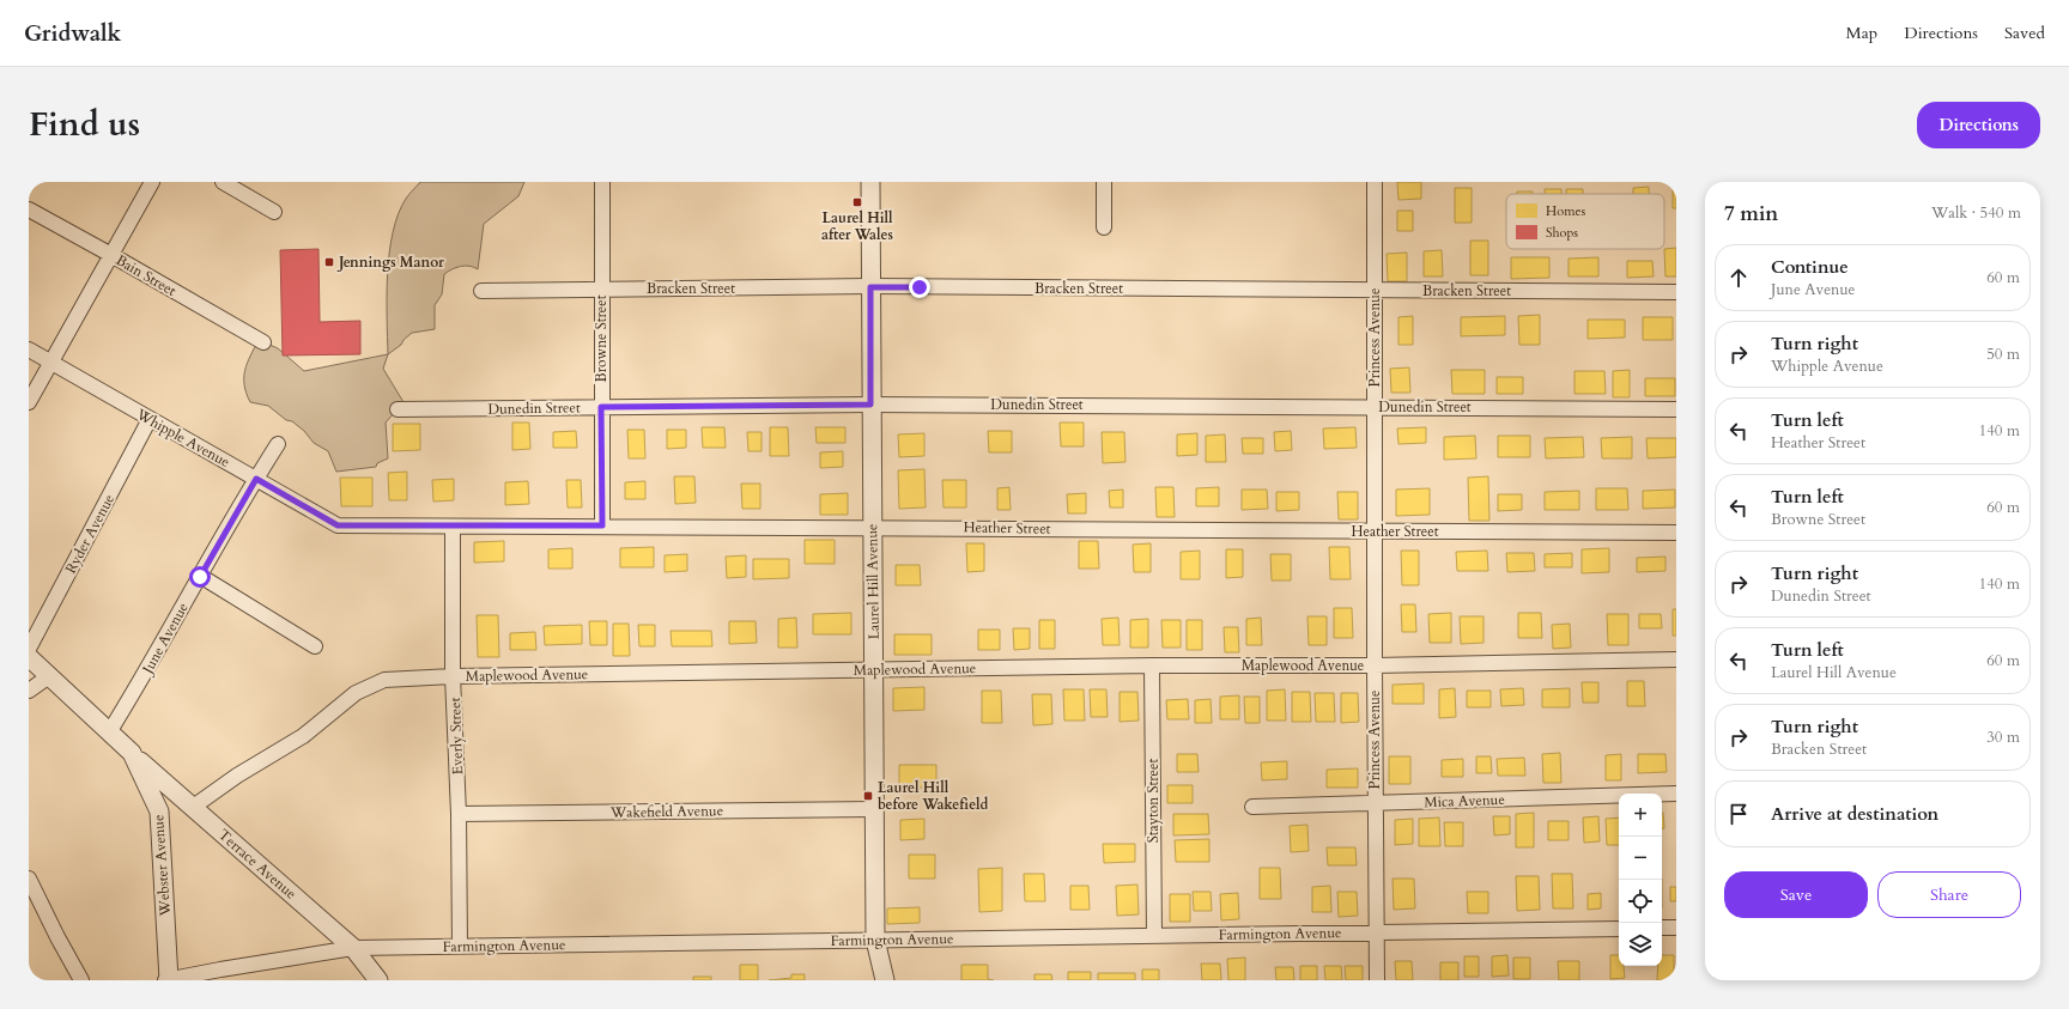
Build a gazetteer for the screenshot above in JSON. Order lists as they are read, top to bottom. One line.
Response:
{"streets":{"street":["Bain Street","Bracken Street","Princess Avenue","Browne Street","Dunedin Street","Whipple Avenue","Heather Street","Ryder Avenue","Laurel Hill Avenue","June Avenue","Maplewood Avenue","Everly Street","Stayton Street","Mica Avenue","Wakefield Avenue","Terrace Avenue","Webster Avenue","Farmington Avenue"]},"crossings":[["Bracken Street","Princess Avenue"],["Bracken Street","Browne Street"],["Bracken Street","Laurel Hill Avenue"],["Princess Avenue","Dunedin Street"],["Princess Avenue","Heather Street"],["Princess Avenue","Maplewood Avenue"],["Princess Avenue","Mica Avenue"],["Princess Avenue","Farmington Avenue"],["Browne Street","Dunedin Street"],["Browne Street","Heather Street"],["Dunedin Street","Laurel Hill Avenue"],["Whipple Avenue","Heather Street"],["Whipple Avenue","Ryder Avenue"],["Whipple Avenue","June Avenue"],["Heather Street","Laurel Hill Avenue"],["Heather Street","Everly Street"],["Laurel Hill Avenue","Maplewood Avenue"],["Laurel Hill Avenue","Wakefield Avenue"],["Laurel Hill Avenue","Farmington Avenue"],["June Avenue","Webster Avenue"],["Maplewood Avenue","Everly Street"],["Maplewood Avenue","Stayton Street"],["Maplewood Avenue","Terrace Avenue"],["Everly Street","Wakefield Avenue"],["Everly Street","Farmington Avenue"],["Stayton Street","Farmington Avenue"],["Terrace Avenue","Webster Avenue"],["Terrace Avenue","Farmington Avenue"],["Webster Avenue","Farmington Avenue"]],"places":{"transit":["Laurel Hill after Wales","Jennings Manor","Laurel Hill before Wakefield"]},"legend":["Homes","Shops"],"page":{"header":"Gridwalk","nav":["Map","Directions","Saved"],"title":"Find us","buttons":["Directions",["Save","Share"]],"heading":["7 min","Walk · 540 m"],"list":[["Continue","June Avenue","60 m"],["Turn right","Whipple Avenue","50 m"],["Turn left","Heather Street","140 m"],["Turn left","Browne Street","60 m"],["Turn right","Dunedin Street","140 m"],["Turn left","Laurel Hill Avenue","60 m"],["Turn right","Bracken Street","30 m"],"Arrive at destination"],"map_buttons":["+","−"]}}
